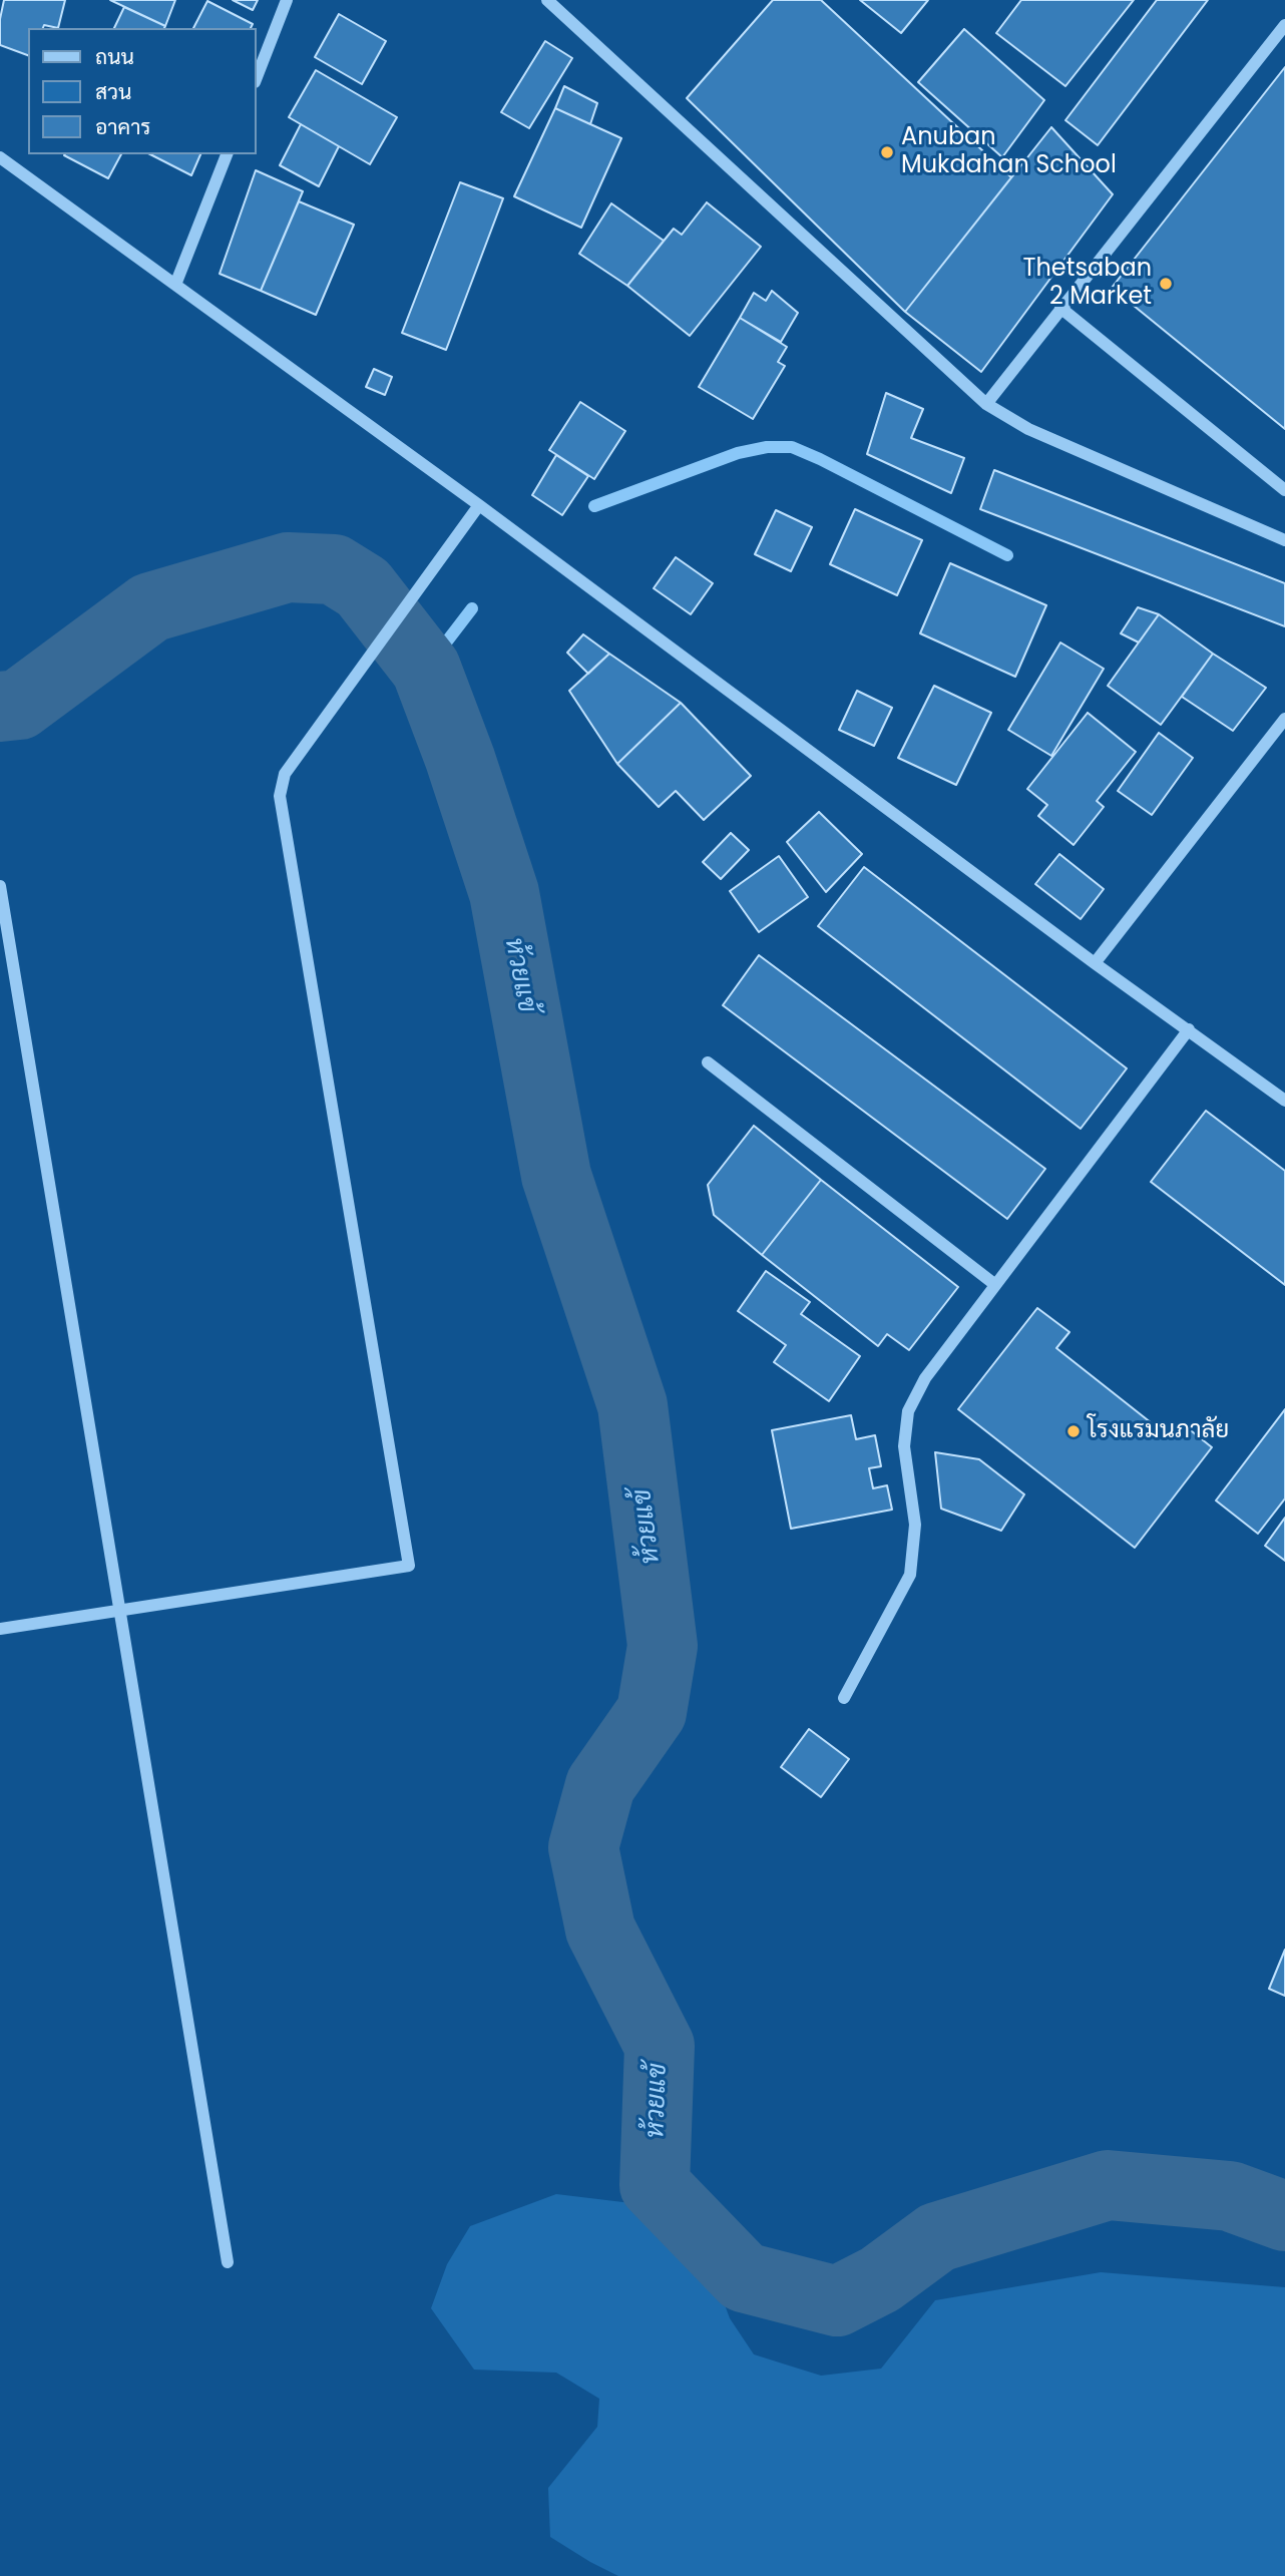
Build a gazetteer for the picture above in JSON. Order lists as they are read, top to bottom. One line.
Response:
{"water":["ห้วยแข้"],"places":["Anuban Mukdahan School","Thetsaban 2 Market","โรงแรมนภาลัย"],"legend":["ถนน","สวน","อาคาร"]}
